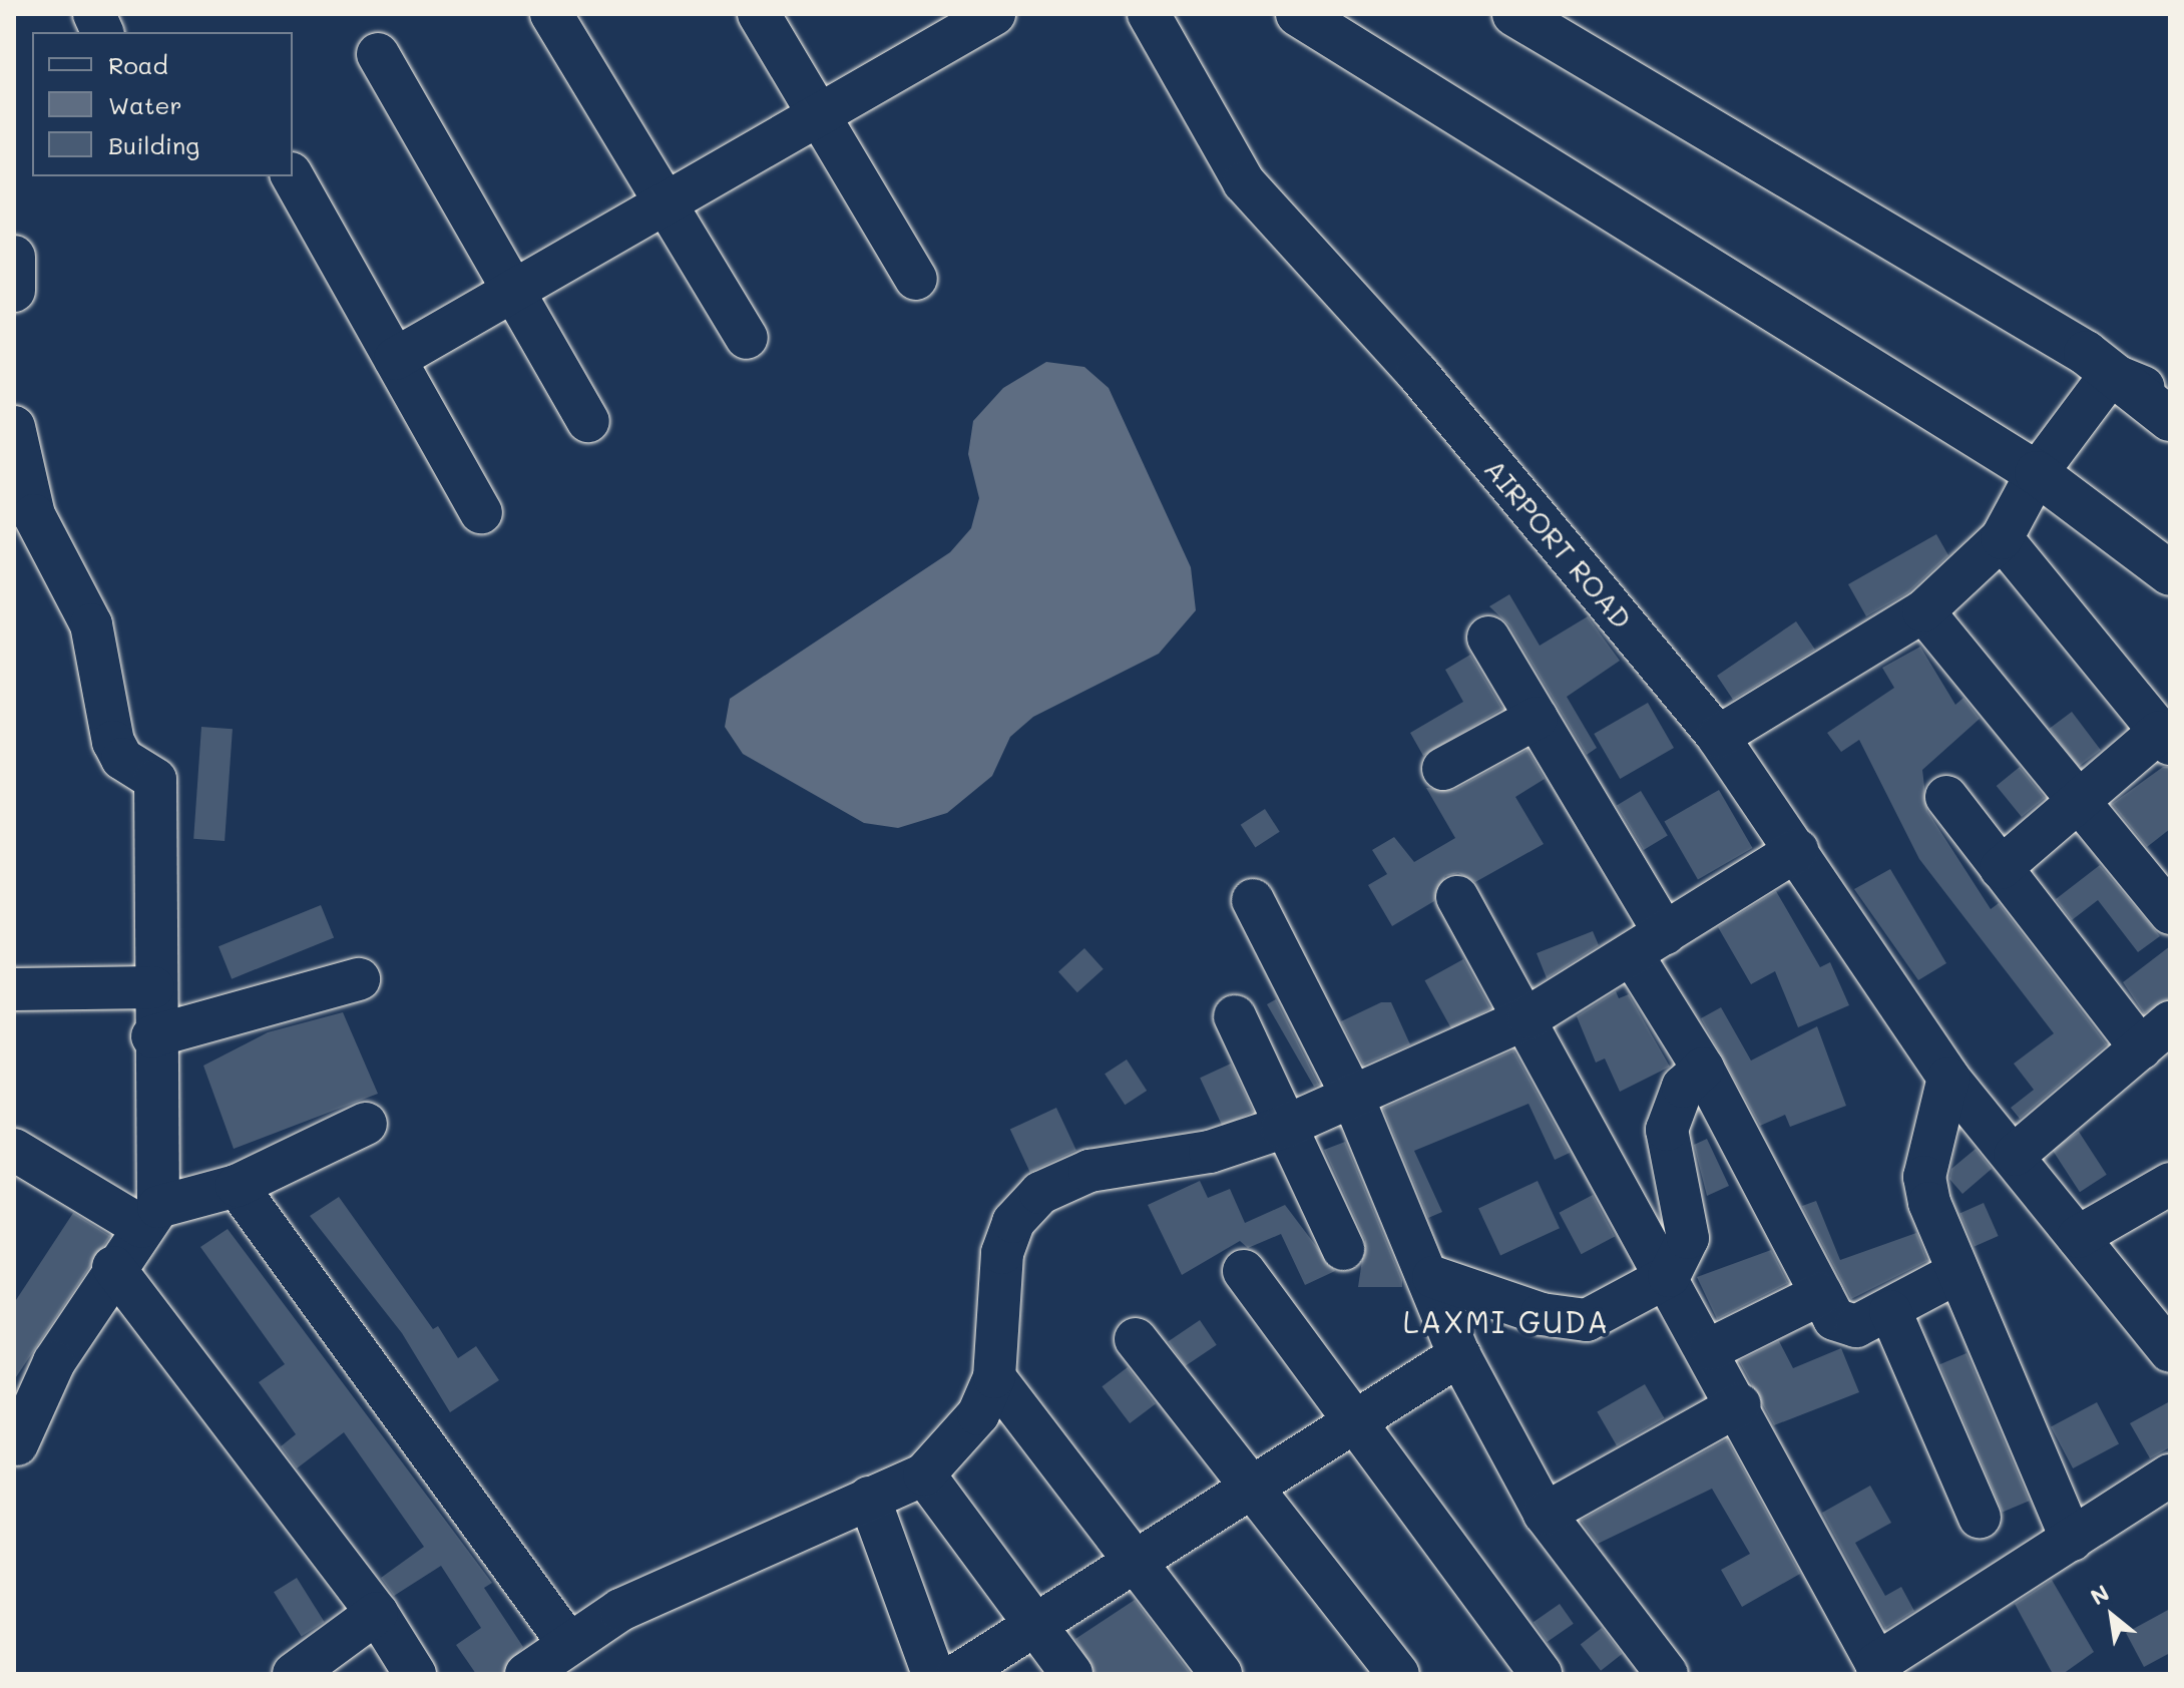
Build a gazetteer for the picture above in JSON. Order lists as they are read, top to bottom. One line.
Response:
{"streets":{"street":["AIRPORT ROAD"]},"districts":["LAXMI GUDA"],"legend":["Road","Water","Building"],"north":"top left"}
